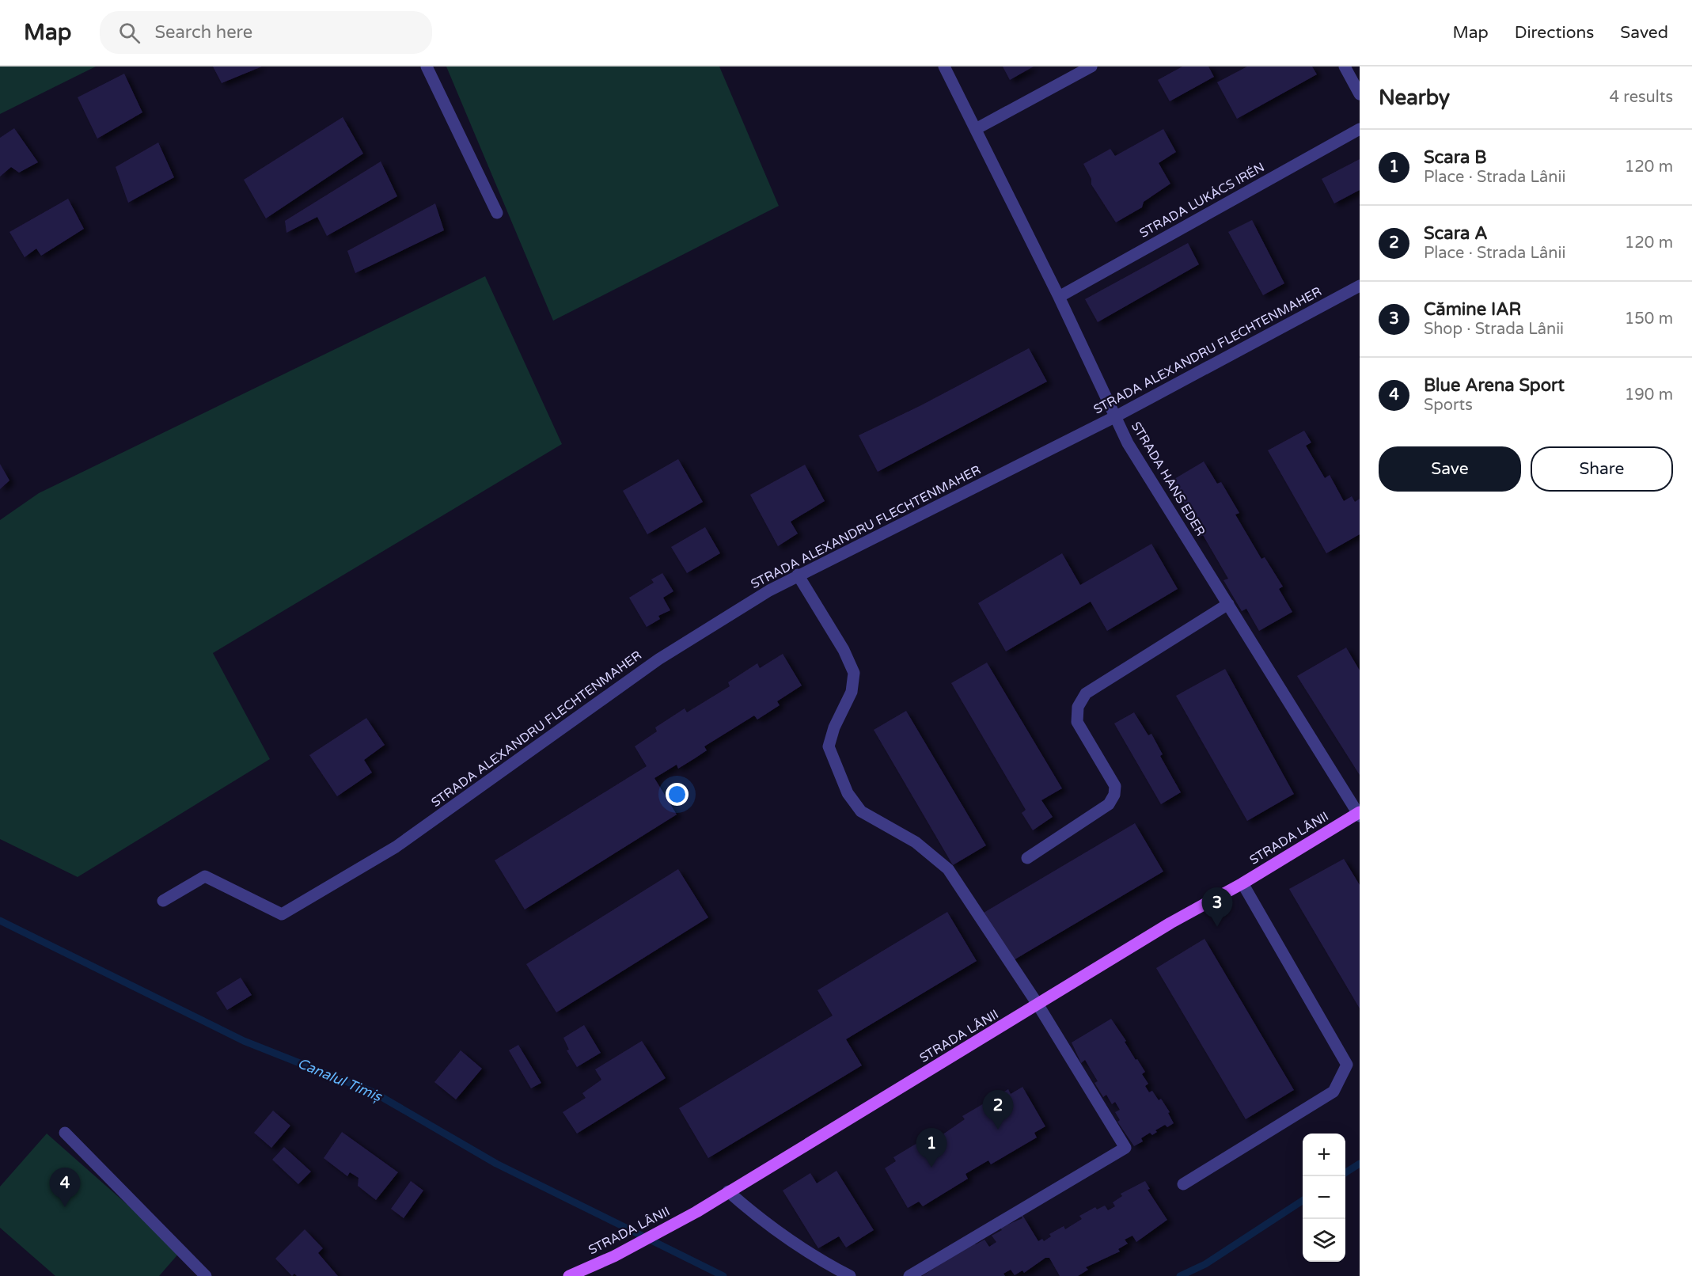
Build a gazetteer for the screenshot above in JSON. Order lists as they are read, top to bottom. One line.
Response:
{"streets":{"main road":["STRADA LÂNII"],"street":["STRADA LUKÁCS IRÉN","STRADA ALEXANDRU FLECHTENMAHER","STRADA HANS EDER"]},"crossings":[["STRADA LUKÁCS IRÉN","STRADA HANS EDER"],["STRADA ALEXANDRU FLECHTENMAHER","STRADA HANS EDER"],["STRADA HANS EDER","STRADA LÂNII"]],"water":["Canalul Timiș"],"page":{"header":"Map","search":"Search here","nav":["Map","Directions","Saved"],"heading":["Nearby","4 results"],"list":[{"mark":"1","name":"Scara B","note":"Place · Strada Lânii","value":"120 m"},{"mark":"2","name":"Scara A","note":"Place · Strada Lânii","value":"120 m"},{"mark":"3","name":"Cămine IAR","note":"Shop · Strada Lânii","value":"150 m"},{"mark":"4","name":"Blue Arena Sport","note":"Sports","value":"190 m"}],"buttons":["Save","Share"],"pins":["3","2","1","4"],"map_buttons":["+","−"]}}
